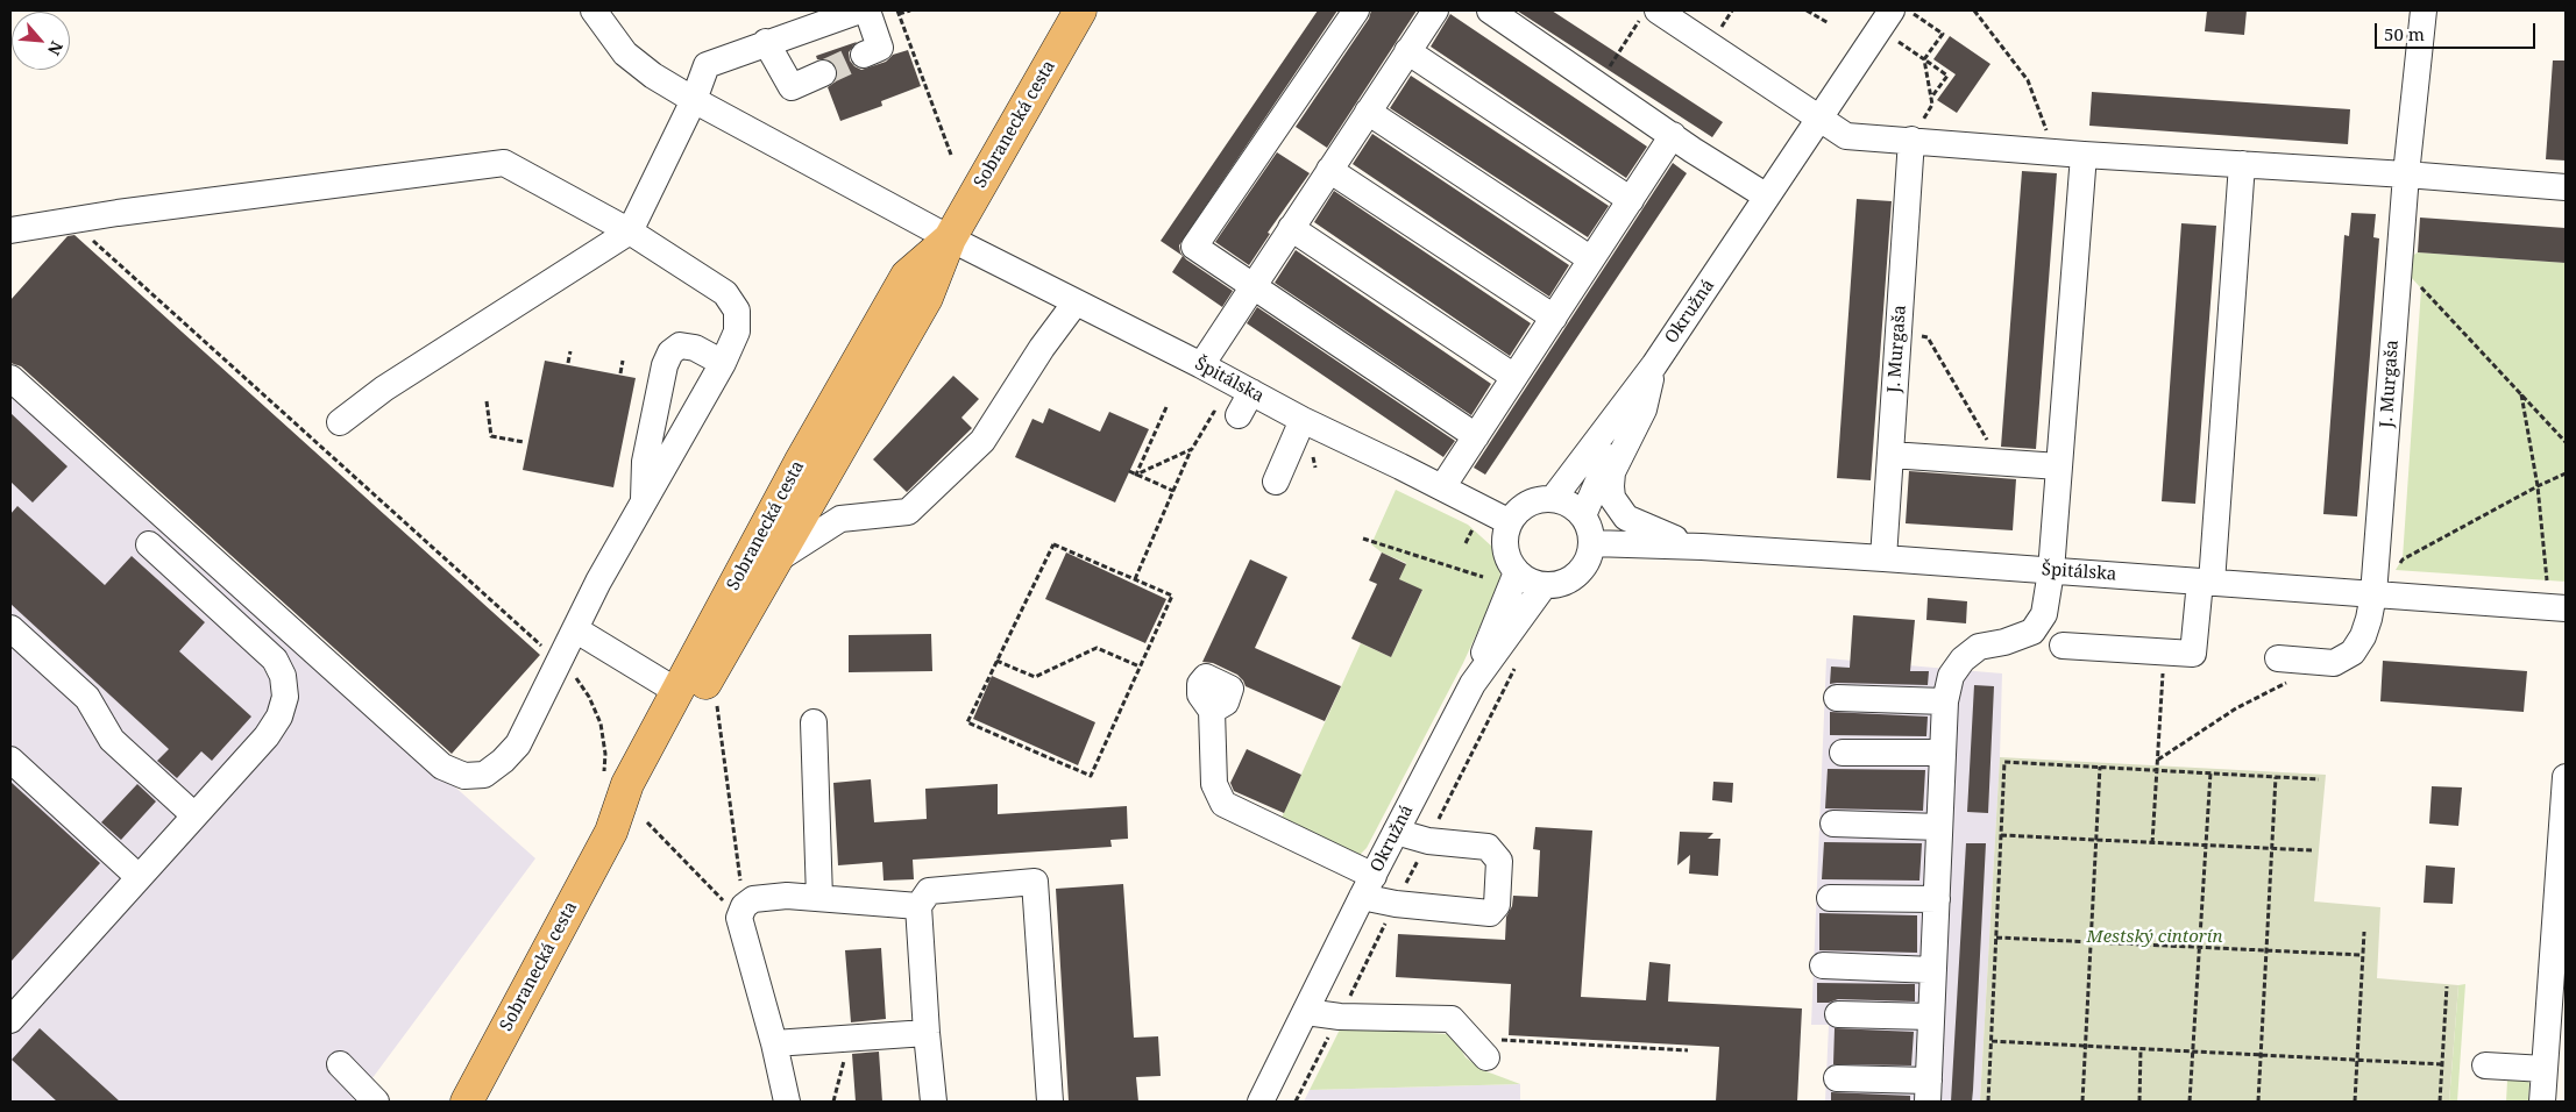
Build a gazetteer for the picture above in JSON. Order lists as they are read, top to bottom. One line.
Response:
{"streets":{"main road":["Sobranecká cesta"],"street":["Okružná","J. Murgaša","Špitálska"]},"crossings":[["Sobranecká cesta","Špitálska"],["Okružná","Špitálska"],["J. Murgaša","Špitálska"]],"parks":["Mestský cintorín"],"scale_bar":"50 m","north":"bottom right"}
